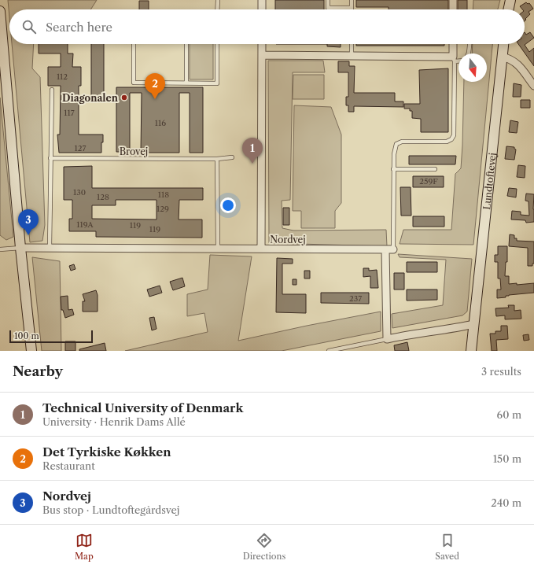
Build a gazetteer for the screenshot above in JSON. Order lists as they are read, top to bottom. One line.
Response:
{"streets":{"street":["Lundtoftevej","Nordvej"],"lane":["Brovej"]},"places":["Diagonalen"],"house_numbers":["112","117","116","127","259F","130","118","128","129","119A","119","119","237"],"scale_bar":"100 m","north":"bottom","page":{"search":"Search here","pins":["2","1","3"],"scale":"100 m","heading":["Nearby","3 results"],"list":[{"mark":"1","name":"Technical University of Denmark","note":"University · Henrik Dams Allé","value":"60 m"},{"mark":"2","name":"Det Tyrkiske Køkken","note":"Restaurant","value":"150 m"},{"mark":"3","name":"Nordvej","note":"Bus stop · Lundtoftegårdsvej","value":"240 m"}],"nav":["Map","Directions","Saved"]}}
